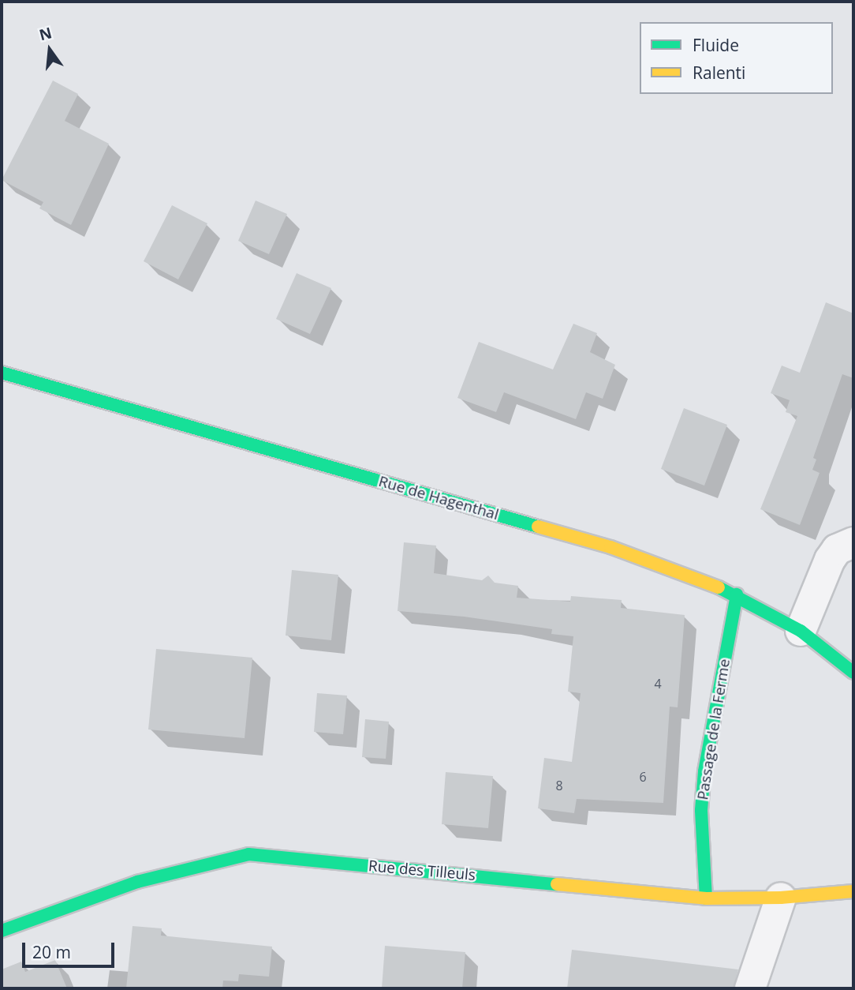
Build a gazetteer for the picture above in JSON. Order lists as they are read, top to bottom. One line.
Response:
{"streets":{"street":["Rue de Hagenthal","Passage de la Ferme","Rue des Tilleuls"]},"crossings":[["Rue de Hagenthal","Passage de la Ferme"],["Passage de la Ferme","Rue des Tilleuls"]],"house_numbers":["4","6","8"],"legend":["Fluide","Ralenti"],"scale_bar":"20 m","north":"top"}
